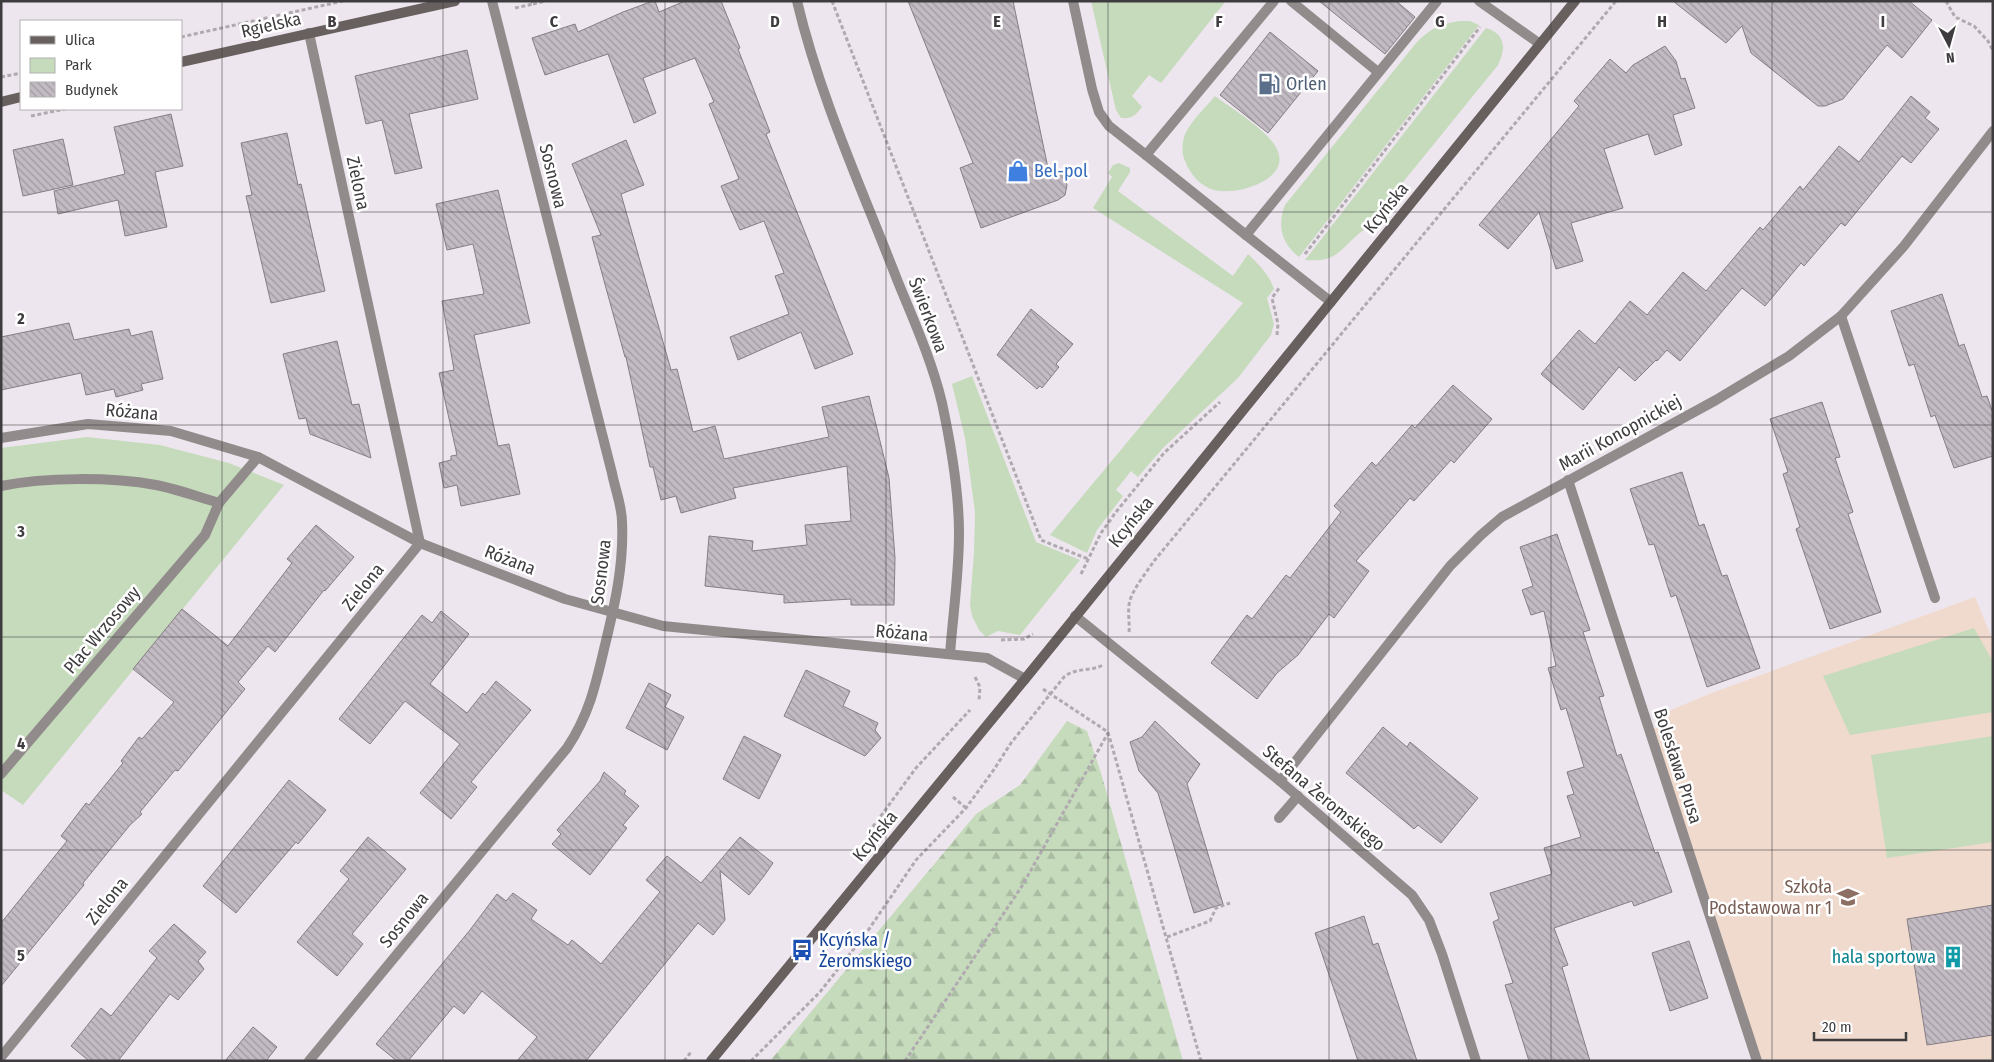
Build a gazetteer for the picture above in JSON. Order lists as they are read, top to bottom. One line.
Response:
{"streets":{"street":["Rgielska","Sosnowa","Zielona","Kcyńska","Świerkowa","Różana","Marii Konopnickiej","Plac Wrzosowy","Bolesława Prusa","Stefana Żeromskiego"]},"crossings":[["Rgielska","Zielona"],["Sosnowa","Różana"],["Zielona","Różana"],["Kcyńska","Różana"],["Kcyńska","Stefana Żeromskiego"],["Świerkowa","Różana"],["Różana","Plac Wrzosowy"],["Marii Konopnickiej","Bolesława Prusa"],["Marii Konopnickiej","Stefana Żeromskiego"]],"places":{"fuel station":["Orlen"],"shop":["Bel-pol"],"school or university":["Szkoła Podstawowa nr 1"],"bus stop":["Kcyńska / Żeromskiego"],"building":["hala sportowa"]},"legend":["Ulica","Park","Budynek"],"scale_bar":"20 m","north":"bottom","grid":{"columns":["B","C","D","E","F","G","H","I"],"rows":["2","3","4","5"]}}
